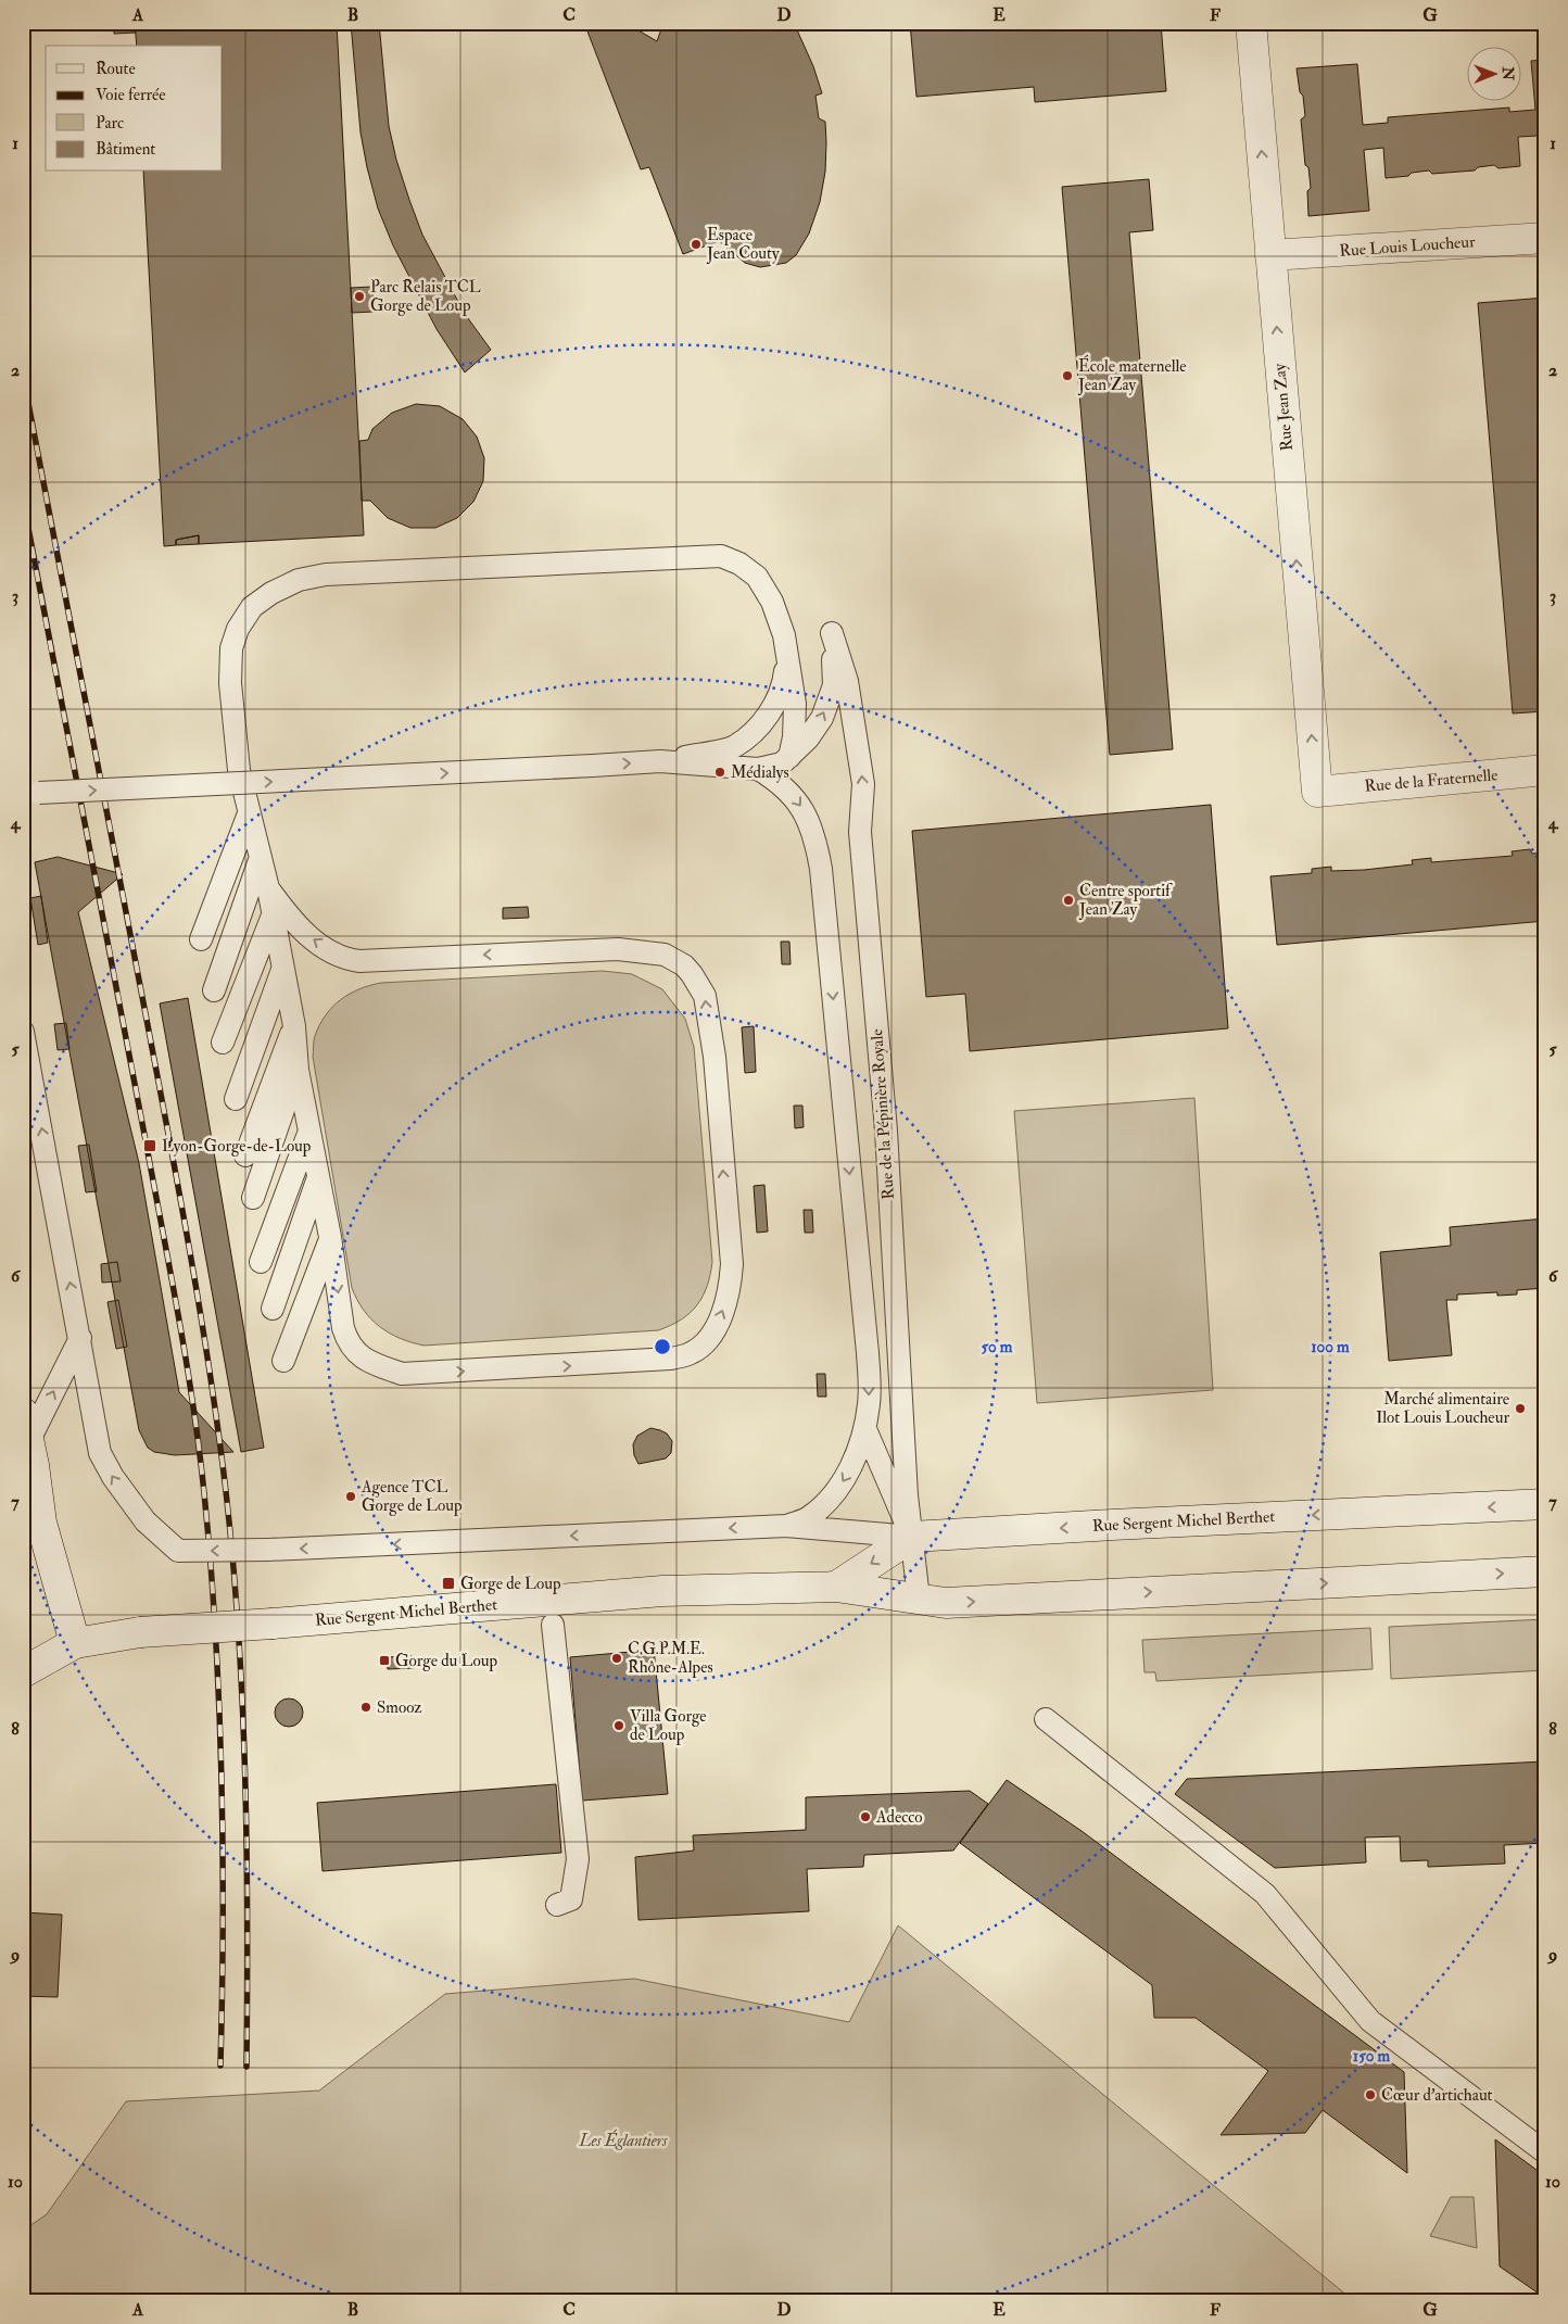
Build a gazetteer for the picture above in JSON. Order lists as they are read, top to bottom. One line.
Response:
{"streets":{"main road":["Rue Louis Loucheur","Rue Jean Zay","Rue de la Fraternelle","Rue Sergent Michel Berthet"],"lane":["Rue de la Pépinière Royale"]},"crossings":[["Rue Louis Loucheur","Rue Jean Zay"],["Rue Jean Zay","Rue de la Fraternelle"],["Rue de la Pépinière Royale","Rue Sergent Michel Berthet"]],"one_way":["Rue Jean Zay"],"parks":["Les Églantiers"],"places":{"other":["Espace Jean Couty","Parc Relais TCL Gorge de Loup","École maternelle Jean Zay","Médialys","Centre sportif Jean Zay","Marché alimentaire Ilot Louis Loucheur","Agence TCL Gorge de Loup","C.G.P.M.E. Rhône-Alpes","Smooz","Villa Gorge de Loup","Adecco","Cœur d'artichaut"],"transit":["Lyon-Gorge-de-Loup","Gorge de Loup","Gorge du Loup"]},"legend":["Route","Voie ferrée","Parc","Bâtiment"],"north":"right","grid":{"columns":["A","B","C","D","E","F","G"],"rows":["1","2","3","4","5","6","7","8","9","10"]},"rings":["50 m","100 m","150 m"]}
